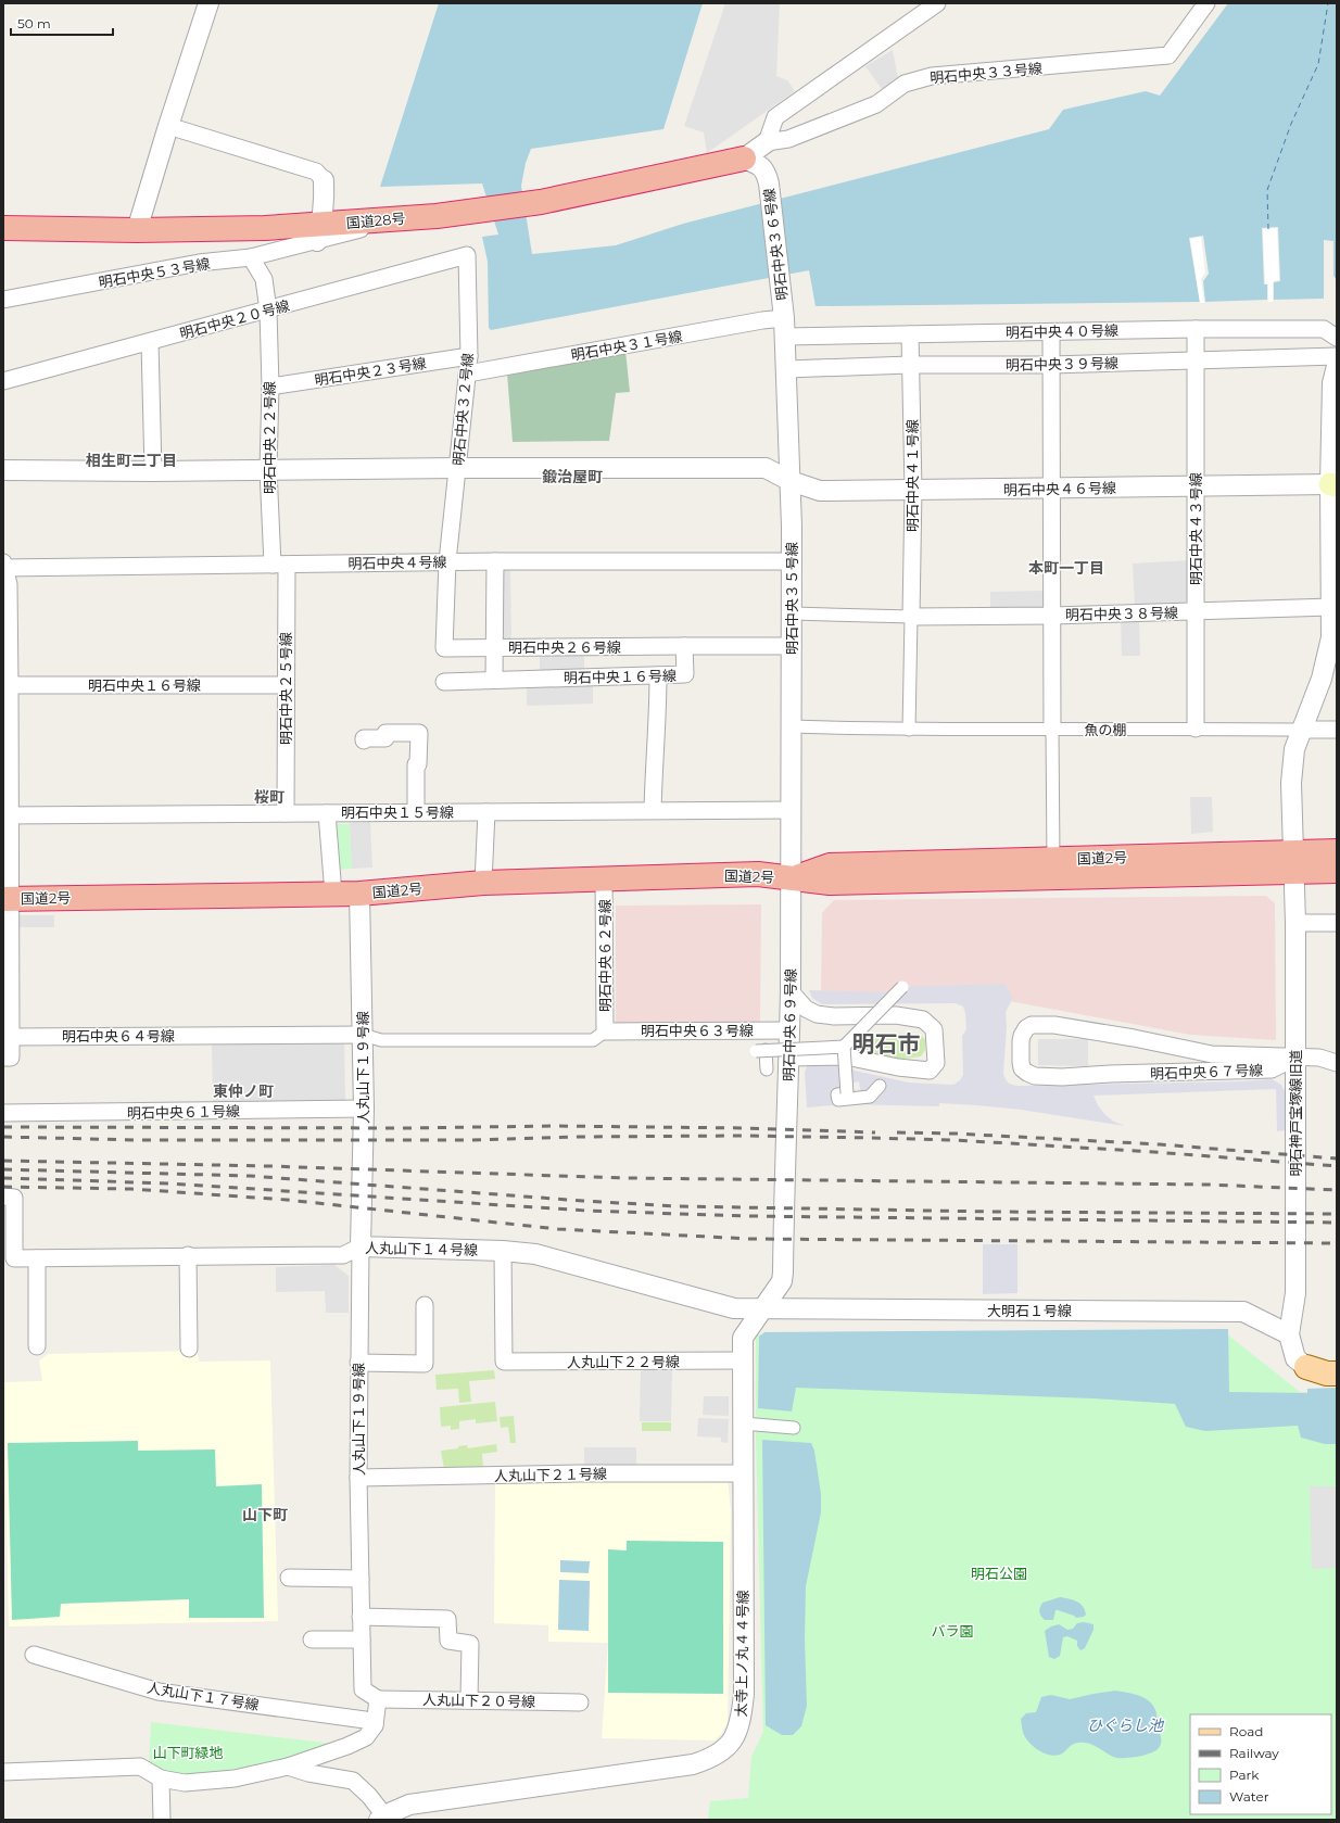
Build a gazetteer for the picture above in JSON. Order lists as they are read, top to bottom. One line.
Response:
{"streets":{"highway":["国道28号","国道2号"],"street":["明石中央３３号線","明石中央３６号線","明石中央５３号線","明石中央２０号線","明石中央４０号線","明石中央３１号線","明石中央３９号線","明石中央２３号線","明石中央３２号線","明石中央２２号線","明石中央４１号線","明石中央４６号線","明石中央４３号線","明石中央４号線","明石中央３５号線","明石中央３８号線","明石中央２６号線","明石中央１６号線","明石中央２５号線","魚の棚","明石中央１５号線","明石中央６２号線","明石中央６９号線","明石中央６３号線","明石中央６４号線","人丸山下１９号線","明石中央６７号線","明石中央６１号線","明石神戸宝塚線旧道","人丸山下１４号線","大明石１号線","人丸山下２２号線","人丸山下２１号線","太寺上ノ丸４４号線","人丸山下１７号線","人丸山下２０号線"]},"crossings":[["国道28号","明石中央３６号線"],["国道28号","明石中央５３号線"],["明石中央３６号線","明石中央４０号線"],["明石中央３６号線","明石中央３１号線"],["明石中央３６号線","明石中央３５号線"],["明石中央２０号線","明石中央３２号線"],["明石中央２０号線","明石中央２２号線"],["明石中央４０号線","明石中央３１号線"],["明石中央４０号線","明石中央４１号線"],["明石中央４０号線","明石中央４３号線"],["明石中央４０号線","明石中央３５号線"],["明石中央３１号線","明石中央３２号線"],["明石中央３１号線","明石中央３５号線"],["明石中央３９号線","明石中央４１号線"],["明石中央３９号線","明石中央４３号線"],["明石中央３９号線","明石中央３５号線"],["明石中央２３号線","明石中央３２号線"],["明石中央２３号線","明石中央２２号線"],["明石中央３２号線","明石中央４６号線"],["明石中央３２号線","明石中央４号線"],["明石中央３２号線","明石中央２６号線"],["明石中央２２号線","明石中央４６号線"],["明石中央２２号線","明石中央４号線"],["明石中央２２号線","明石中央２５号線"],["明石中央４１号線","明石中央４６号線"],["明石中央４１号線","明石中央３８号線"],["明石中央４６号線","明石中央４３号線"],["明石中央４６号線","明石中央３５号線"],["明石中央４６号線","明石神戸宝塚線旧道"],["明石中央４３号線","明石中央３８号線"],["明石中央４３号線","魚の棚"],["明石中央４号線","明石中央３５号線"],["明石中央４号線","明石中央２５号線"],["明石中央３５号線","魚の棚"],["明石中央３５号線","明石中央１５号線"],["明石中央３５号線","国道2号"],["明石中央３５号線","明石中央６９号線"],["明石中央３８号線","明石神戸宝塚線旧道"],["明石中央２６号線","明石中央１６号線"],["明石中央１６号線","明石中央２５号線"],["明石中央２５号線","明石中央１５号線"],["魚の棚","明石神戸宝塚線旧道"],["国道2号","明石中央６２号線"],["国道2号","明石中央６９号線"],["国道2号","人丸山下１９号線"],["国道2号","明石神戸宝塚線旧道"],["明石中央６２号線","明石中央６３号線"],["明石中央６９号線","明石中央６３号線"],["明石中央６９号線","人丸山下１４号線"],["明石中央６９号線","大明石１号線"],["明石中央６９号線","太寺上ノ丸４４号線"],["明石中央６４号線","人丸山下１９号線"],["人丸山下１９号線","明石中央６１号線"],["人丸山下１９号線","人丸山下１４号線"],["人丸山下１９号線","人丸山下２１号線"],["人丸山下１９号線","人丸山下２０号線"],["明石中央６７号線","明石神戸宝塚線旧道"],["明石神戸宝塚線旧道","大明石１号線"],["人丸山下１４号線","大明石１号線"],["人丸山下１４号線","人丸山下２２号線"],["人丸山下１４号線","太寺上ノ丸４４号線"],["大明石１号線","太寺上ノ丸４４号線"],["人丸山下２２号線","太寺上ノ丸４４号線"],["人丸山下２１号線","太寺上ノ丸４４号線"]],"districts":["相生町二丁目","鍛治屋町","本町一丁目","桜町","明石市","東仲ノ町","山下町"],"water":["ひぐらし池"],"parks":["明石公園","バラ園","山下町緑地"],"legend":["Road","Railway","Park","Water"],"scale_bar":"50 m"}
